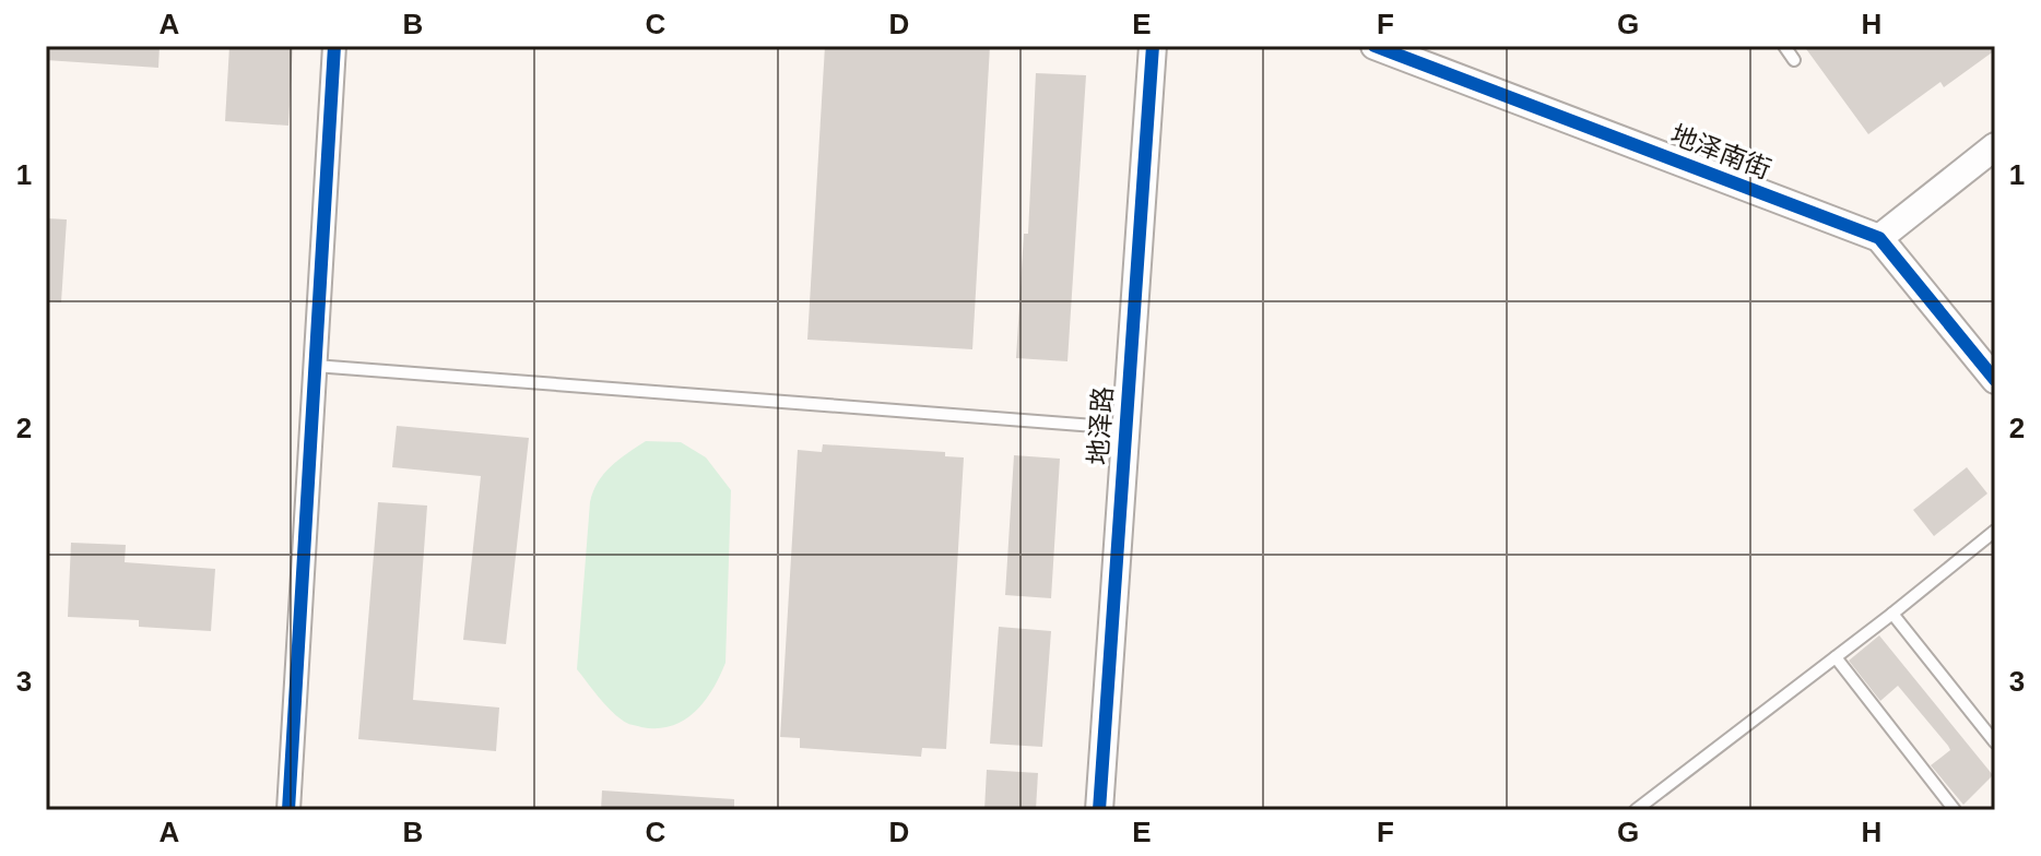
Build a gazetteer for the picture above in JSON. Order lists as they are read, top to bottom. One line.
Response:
{"streets":{"street":["地泽南街","地泽路"]},"grid":{"columns":["A","B","C","D","E","F","G","H"],"rows":["1","2","3"]}}
